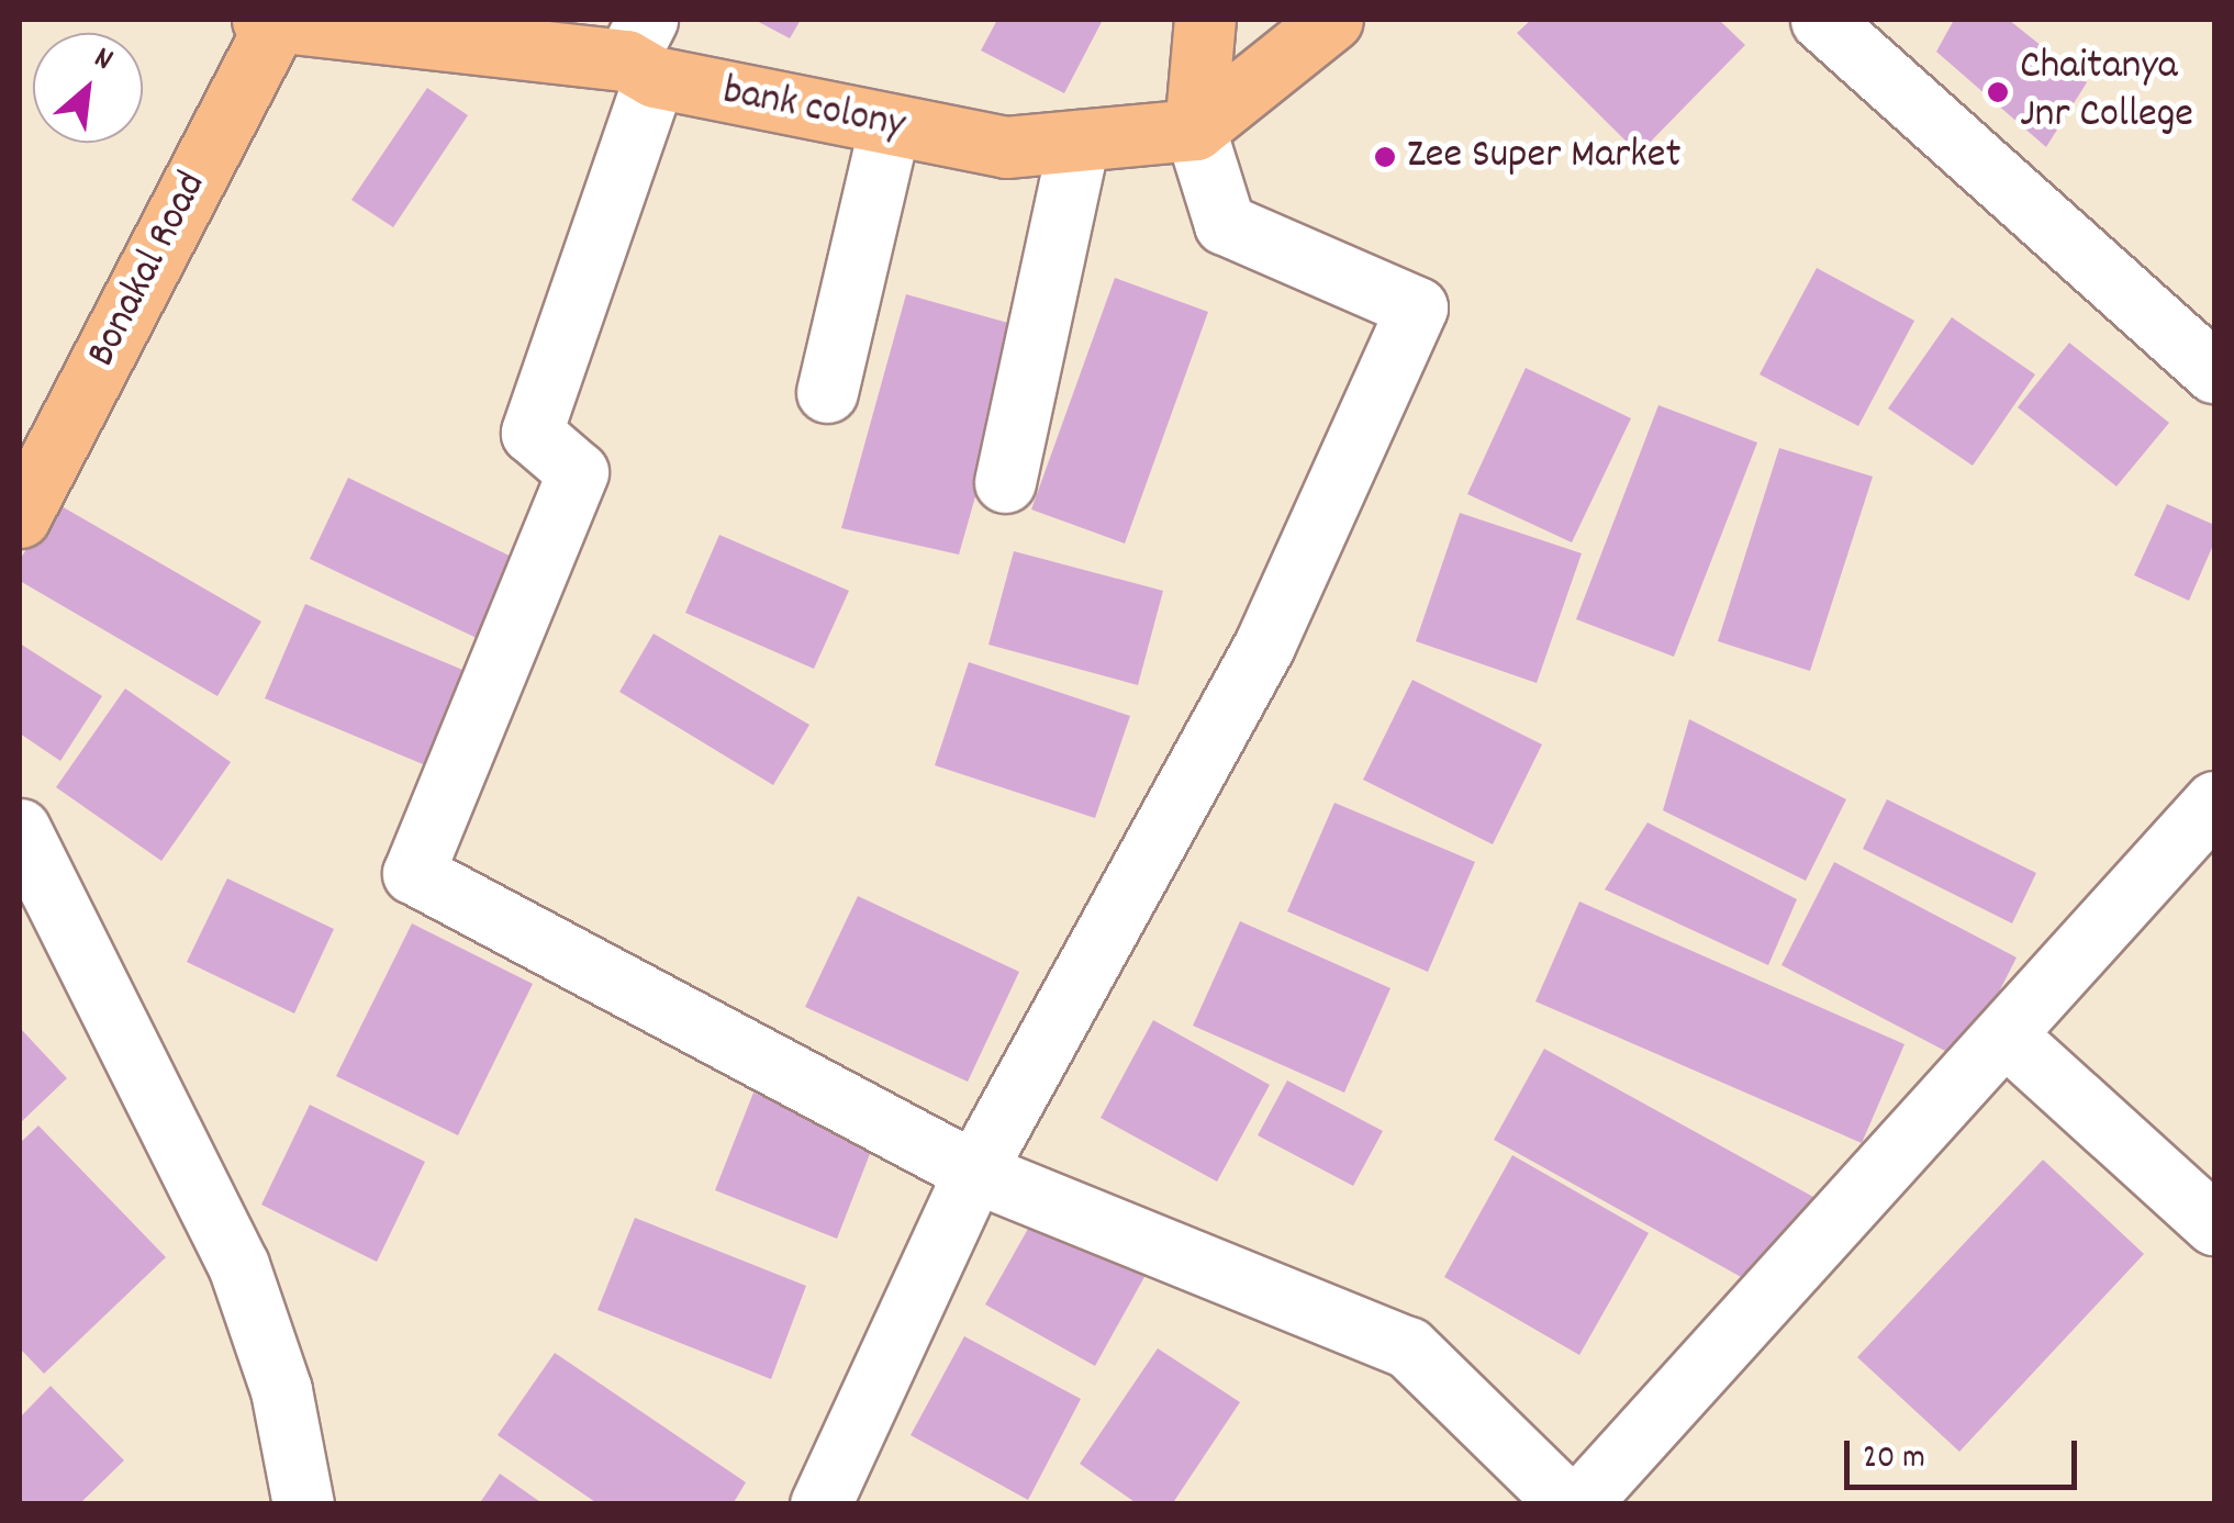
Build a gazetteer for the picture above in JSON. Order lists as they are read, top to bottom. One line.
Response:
{"streets":{"main road":["bank colony","Bonakal Road"]},"crossings":[["bank colony","Bonakal Road"]],"places":["Chaitanya Jnr College","Zee Super Market"],"scale_bar":"20 m","north":"top right"}
